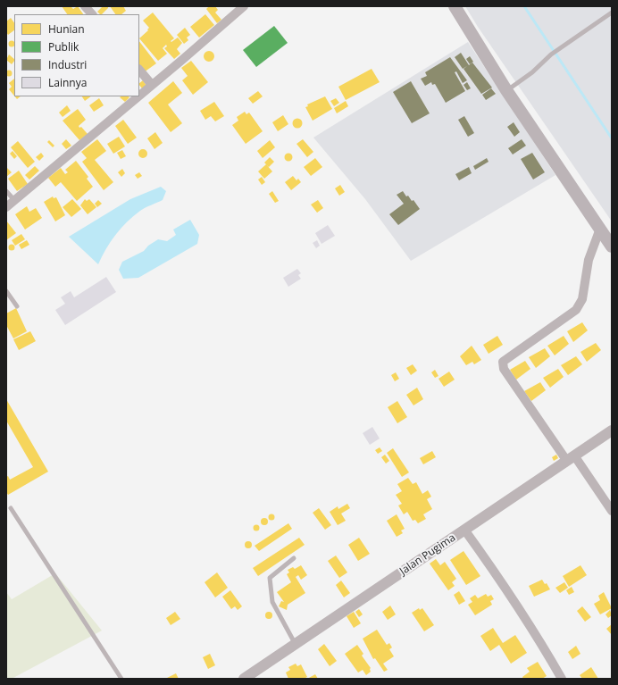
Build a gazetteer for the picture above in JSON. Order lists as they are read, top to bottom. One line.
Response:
{"streets":{"street":["Jalan Pugima"]},"legend":["Hunian","Publik","Industri","Lainnya"]}
